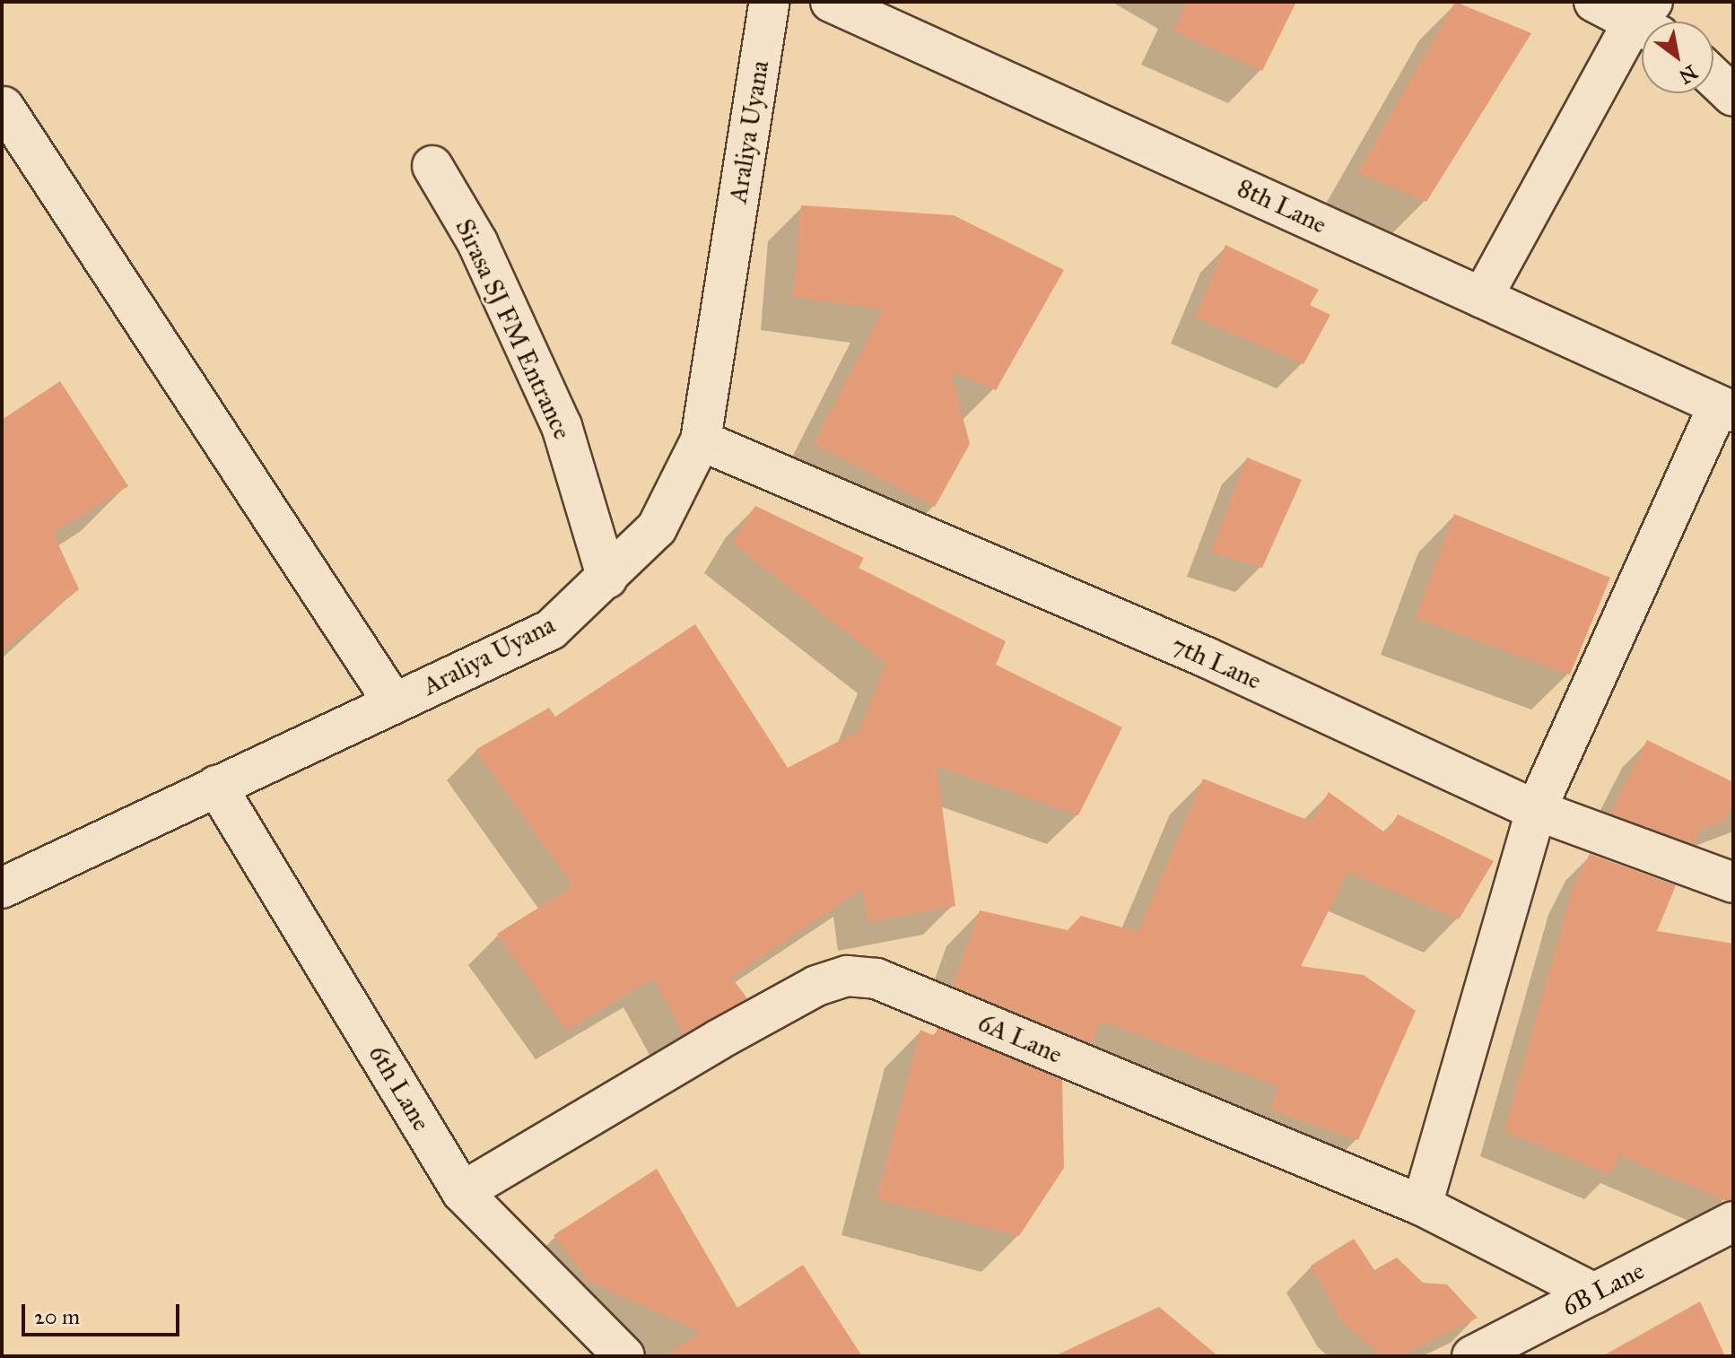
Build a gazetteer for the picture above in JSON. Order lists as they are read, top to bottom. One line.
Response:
{"streets":{"street":["Araliya Uyana","8th Lane","Sirasa SJ FM Entrance","7th Lane","6A Lane","6th Lane","6B Lane"]},"crossings":[["Araliya Uyana","Sirasa SJ FM Entrance"],["Araliya Uyana","7th Lane"],["Araliya Uyana","6th Lane"],["6A Lane","6th Lane"],["6A Lane","6B Lane"]],"scale_bar":"20 m","north":"bottom right"}
